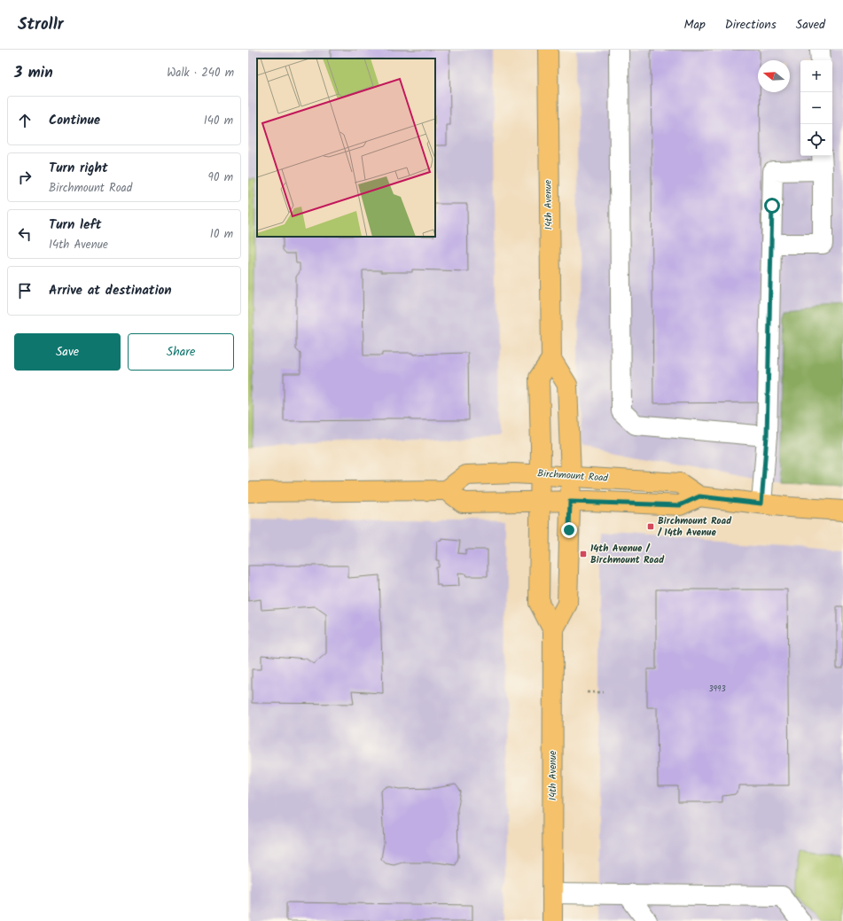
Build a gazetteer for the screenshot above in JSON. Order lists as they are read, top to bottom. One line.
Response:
{"streets":{"main road":["14th Avenue","Birchmount Road"]},"crossings":[["14th Avenue","Birchmount Road"]],"places":{"transit":["Birchmount Road / 14th Avenue","14th Avenue / Birchmount Road"]},"house_numbers":["3993"],"north":"left","page":{"header":"Strollr","nav":["Map","Directions","Saved"],"heading":["3 min","Walk · 240 m"],"map_buttons":["+","−"],"list":[["Continue","140 m"],["Turn right","Birchmount Road","90 m"],["Turn left","14th Avenue","10 m"],"Arrive at destination"],"buttons":["Save","Share"]}}
